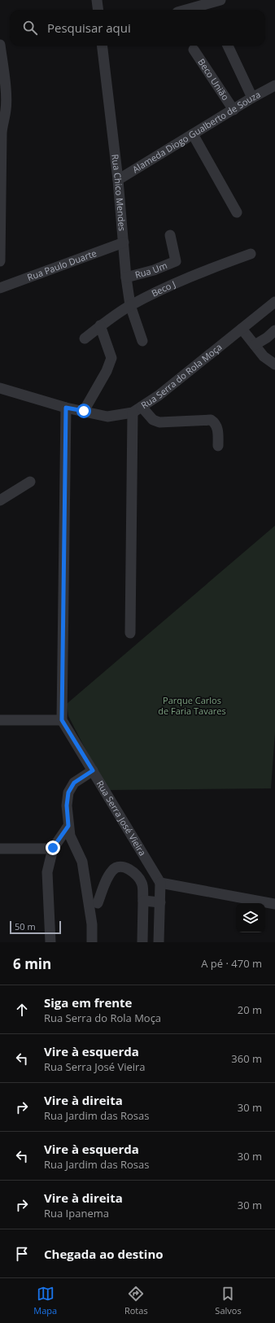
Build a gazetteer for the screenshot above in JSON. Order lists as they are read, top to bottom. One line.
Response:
{"streets":{"street":["Beco União","Alameda Diogo Gualberto de Souza","Rua Chico Mendes","Rua Paulo Duarte","Rua Um","Beco J","Rua Serra do Rola Moça","Rua Serra José Vieira"]},"crossings":[["Beco União","Alameda Diogo Gualberto de Souza"],["Alameda Diogo Gualberto de Souza","Rua Chico Mendes"],["Rua Chico Mendes","Rua Paulo Duarte"],["Rua Chico Mendes","Rua Um"],["Rua Chico Mendes","Beco J"]],"parks":["Parque Carlos de Faria Tavares"],"scale_bar":"50 m","page":{"search":"Pesquisar aqui","scale":"50 m","heading":["6 min","A pé · 470 m"],"list":[["Siga em frente","Rua Serra do Rola Moça","20 m"],["Vire à esquerda","Rua Serra José Vieira","360 m"],["Vire à direita","Rua Jardim das Rosas","30 m"],["Vire à esquerda","Rua Jardim das Rosas","30 m"],["Vire à direita","Rua Ipanema","30 m"],"Chegada ao destino"],"nav":["Mapa","Rotas","Salvos"]}}
